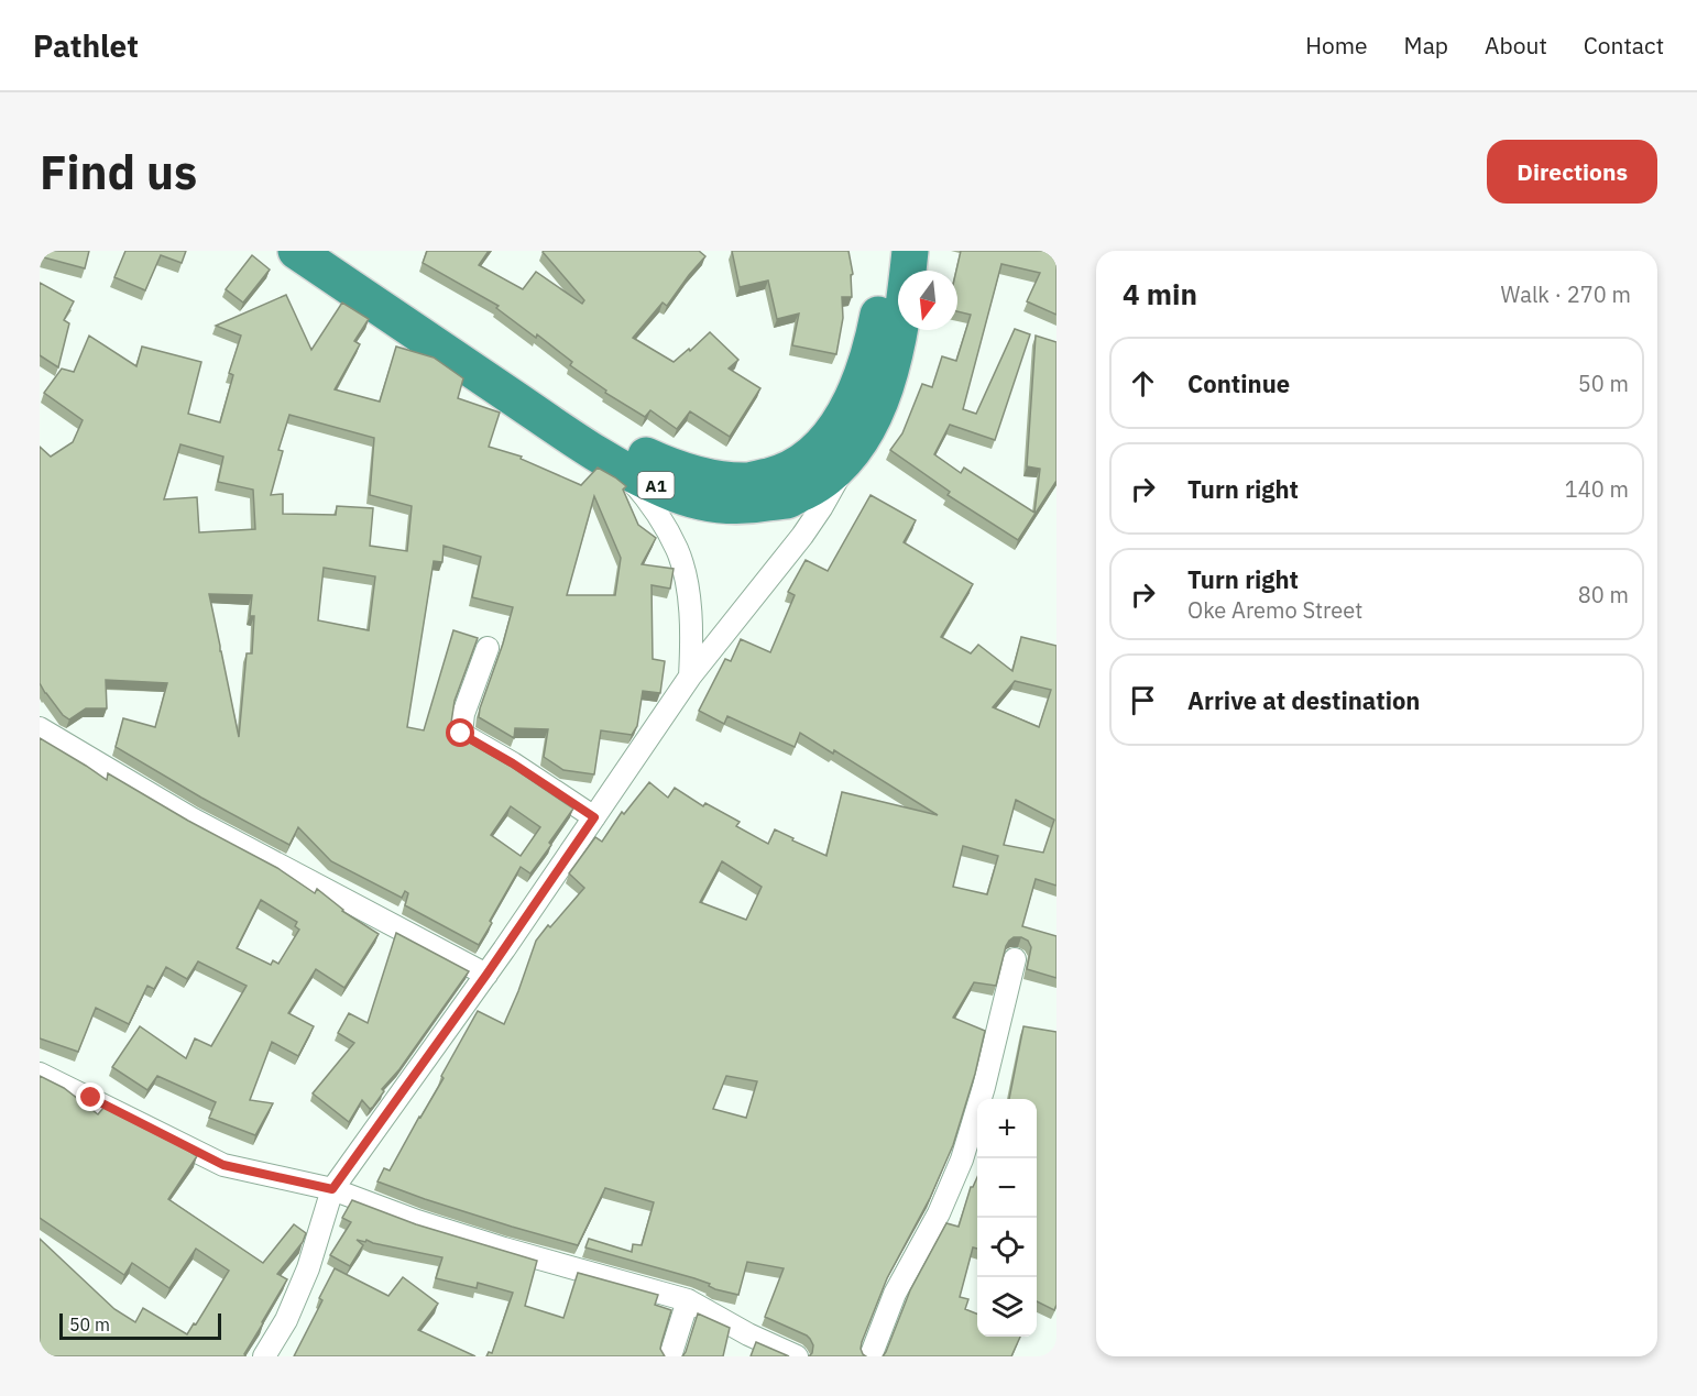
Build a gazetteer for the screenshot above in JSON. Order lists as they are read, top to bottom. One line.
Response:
{"streets":{"highway":["A1"]},"scale_bar":"50 m","north":"bottom","page":{"header":"Pathlet","nav":["Home","Map","About","Contact"],"buttons":"Directions","title":"Find us","heading":["4 min","Walk · 270 m"],"list":[["Continue","50 m"],["Turn right","140 m"],["Turn right","Oke Aremo Street","80 m"],"Arrive at destination"],"map_buttons":["+","−"],"scale":"50 m"}}
